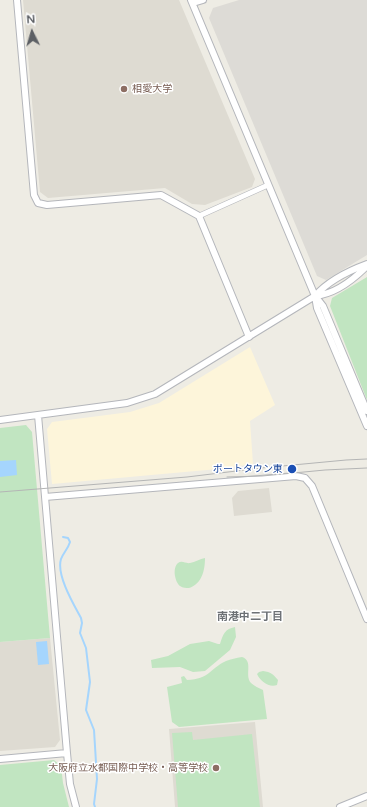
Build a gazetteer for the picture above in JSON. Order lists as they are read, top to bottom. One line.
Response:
{"districts":["南港中二丁目"],"places":["相愛大学","ポートタウン東","大阪府立水都国際中学校・高等学校"],"north":"top"}
